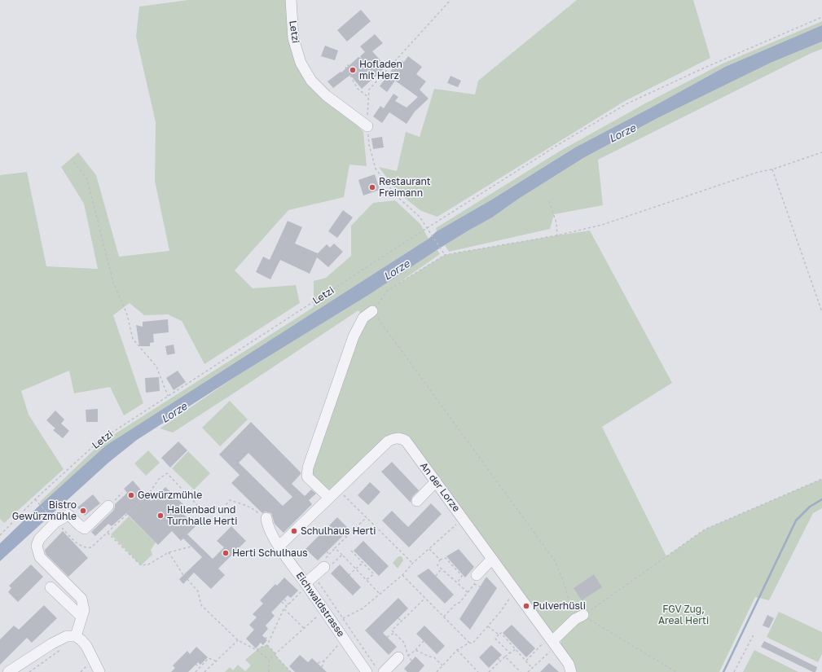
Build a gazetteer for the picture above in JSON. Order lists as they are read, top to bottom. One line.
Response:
{"streets":{"street":["Letzi","An der Lorze","Eichwaldstrasse"]},"crossings":[["An der Lorze","Eichwaldstrasse"]],"water":["Lorze"],"parks":["FGV Zug, Areal Herti"],"places":["Hofladen mit Herz","Restaurant Freimann","Gewürzmühle","Bistro Gewürzmühle","Hallenbad und Turnhalle Herti","Schulhaus Herti","Herti Schulhaus","Pulverhüsli"]}
